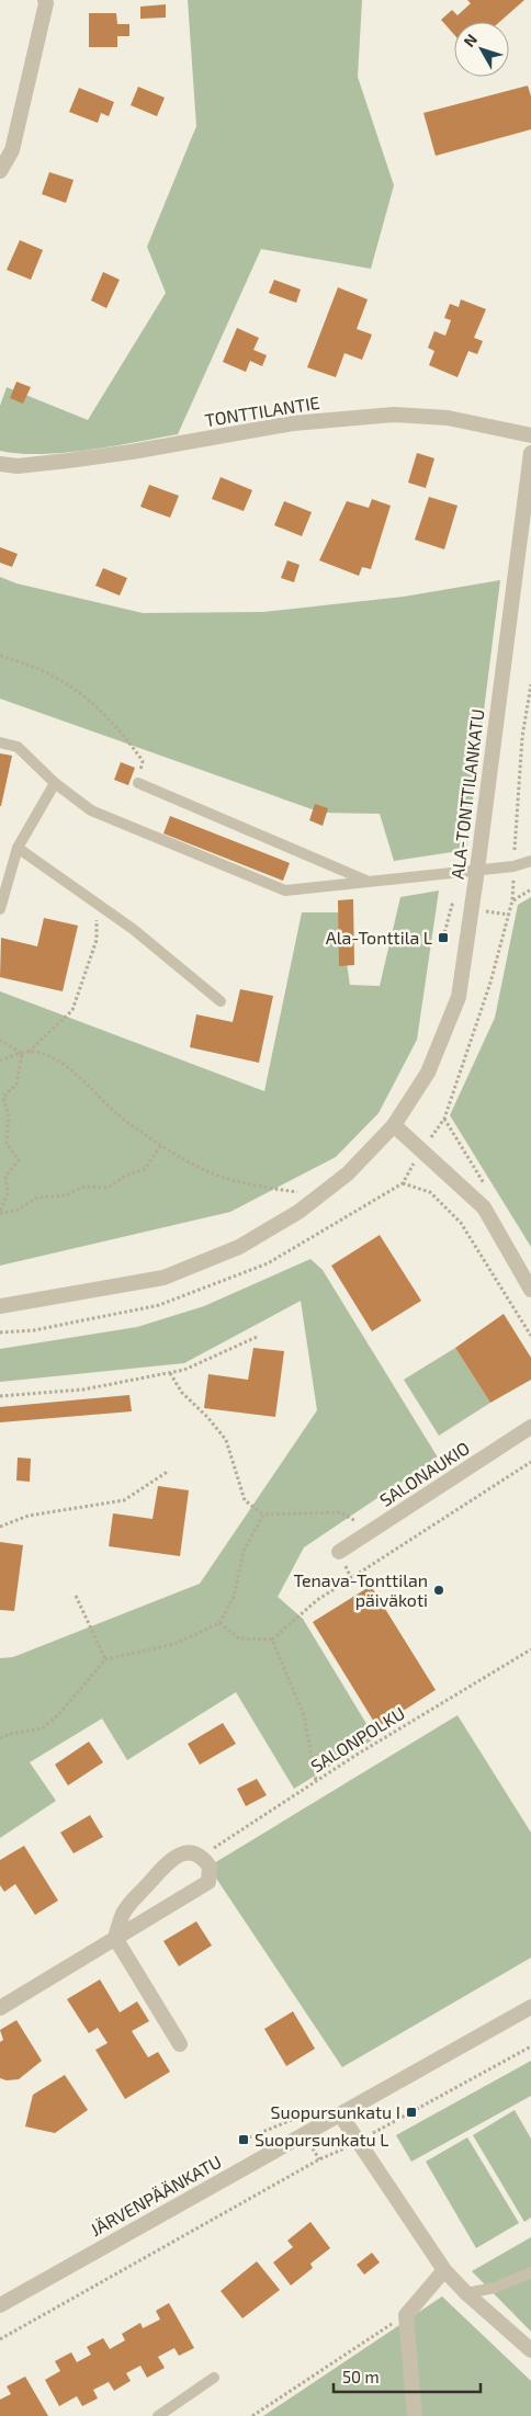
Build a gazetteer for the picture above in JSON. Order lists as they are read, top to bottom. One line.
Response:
{"streets":{"street":["TONTTILANTIE","ALA-TONTTILANKATU","SALONAUKIO","JÄRVENPÄÄNKATU"],"path":["SALONPOLKU"]},"places":{"transit":["Ala-Tonttila L","Suopursunkatu I","Suopursunkatu L"],"other":["Tenava-Tonttilan päiväkoti"]},"scale_bar":"50 m","north":"top left"}
